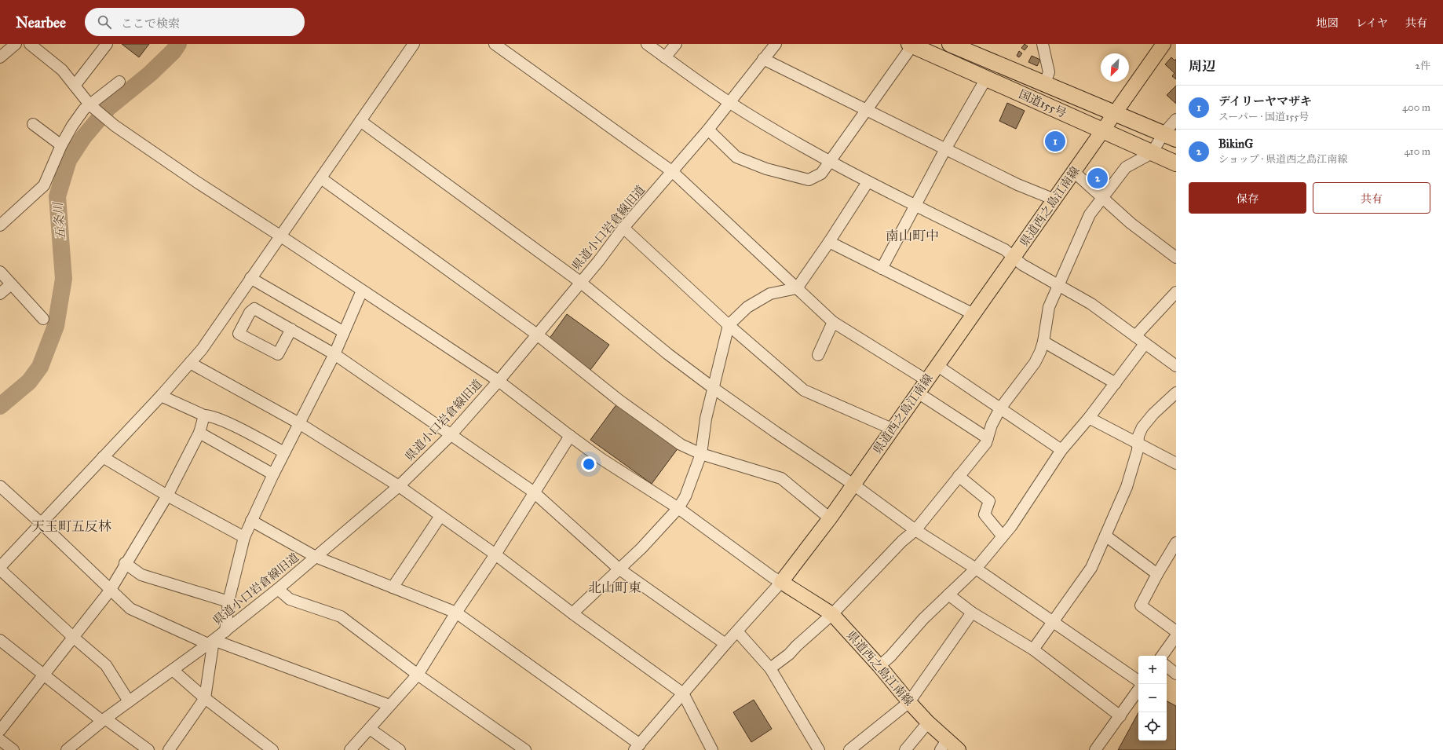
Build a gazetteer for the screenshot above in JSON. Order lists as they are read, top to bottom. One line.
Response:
{"streets":{"highway":["国道155号"],"main road":["県道西之島江南線"],"street":["県道小口岩倉線旧道"]},"crossings":[["国道155号","県道西之島江南線"]],"districts":["南山町中","天王町五反林","北山町東"],"water":["五条川"],"north":"bottom left","page":{"header":"Nearbee","search":"ここで検索","nav":["地図","レイヤ","共有"],"heading":["周辺","2件"],"list":[{"mark":"1","name":"デイリーヤマザキ","note":"スーパー · 国道155号","value":"400 m"},{"mark":"2","name":"BikinG","note":"ショップ · 県道西之島江南線","value":"410 m"}],"pins":["1","2"],"buttons":["保存","共有"],"map_buttons":["+","−"]}}
